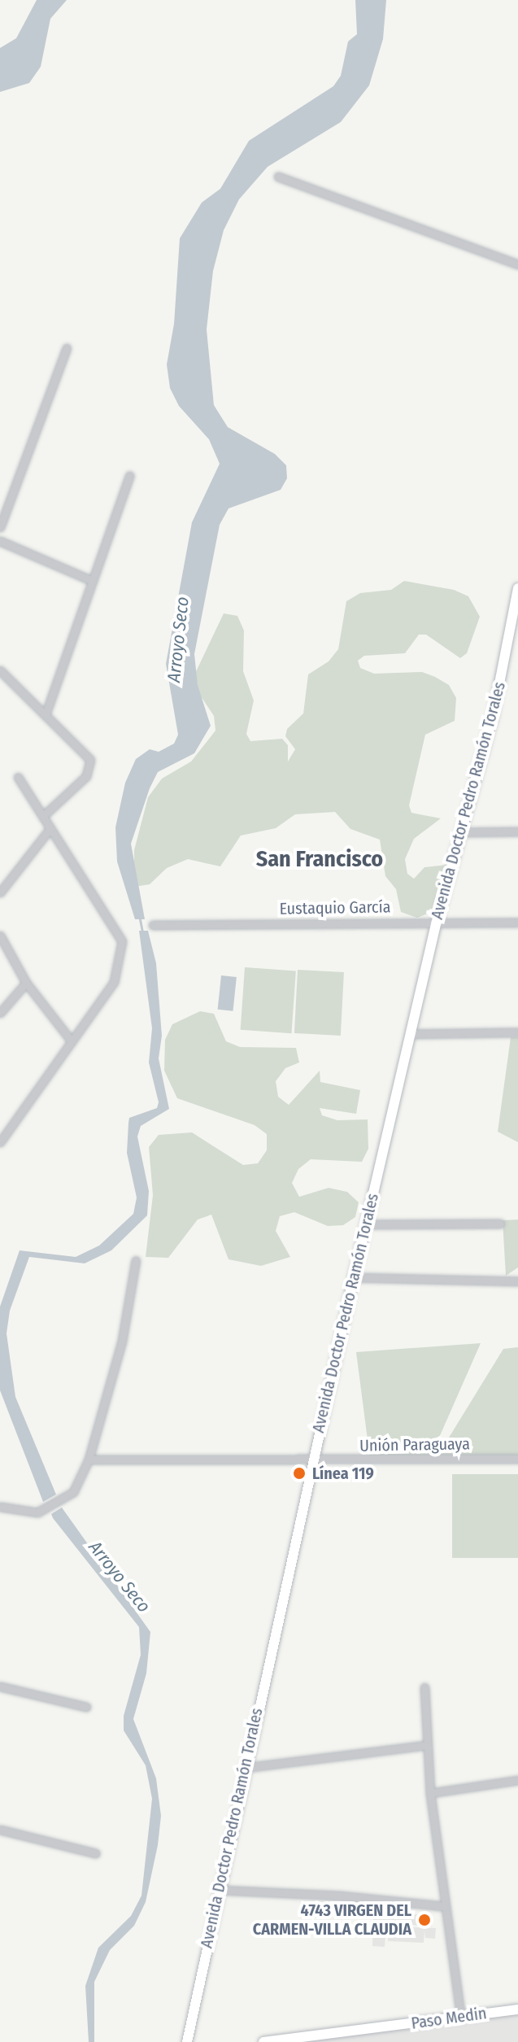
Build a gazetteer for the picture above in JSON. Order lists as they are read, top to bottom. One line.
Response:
{"streets":{"street":["Avenida Doctor Pedro Ramón Torales","Eustaquio García","Unión Paraguaya","Paso Medin"]},"crossings":[["Avenida Doctor Pedro Ramón Torales","Eustaquio García"],["Avenida Doctor Pedro Ramón Torales","Unión Paraguaya"]],"districts":["San Francisco"],"water":["Arroyo Seco"],"places":["Línea 119","4743 VIRGEN DEL CARMEN-VILLA CLAUDIA"]}
